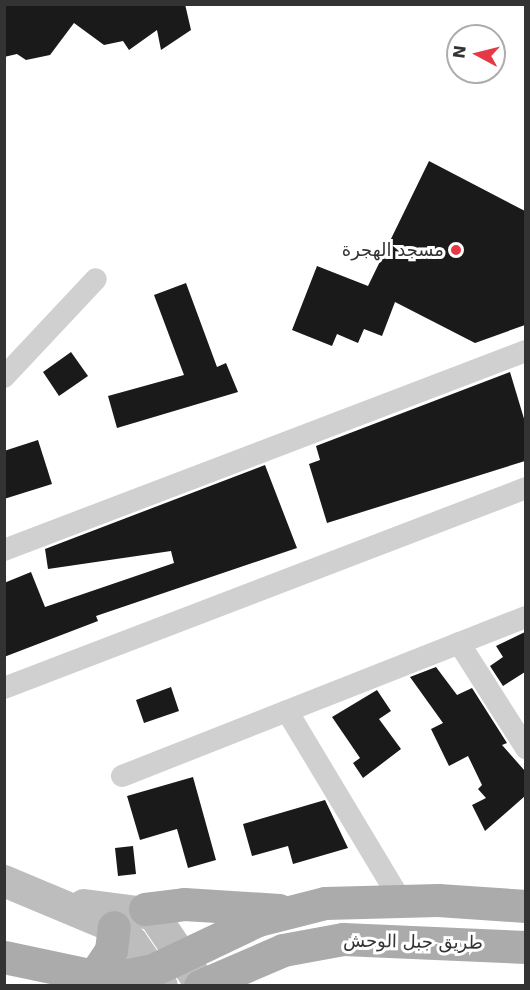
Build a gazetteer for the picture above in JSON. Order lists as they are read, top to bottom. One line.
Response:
{"streets":{"main road":["طريق جبل الوحش"]},"places":["مسجد الهجرة"],"north":"left"}
